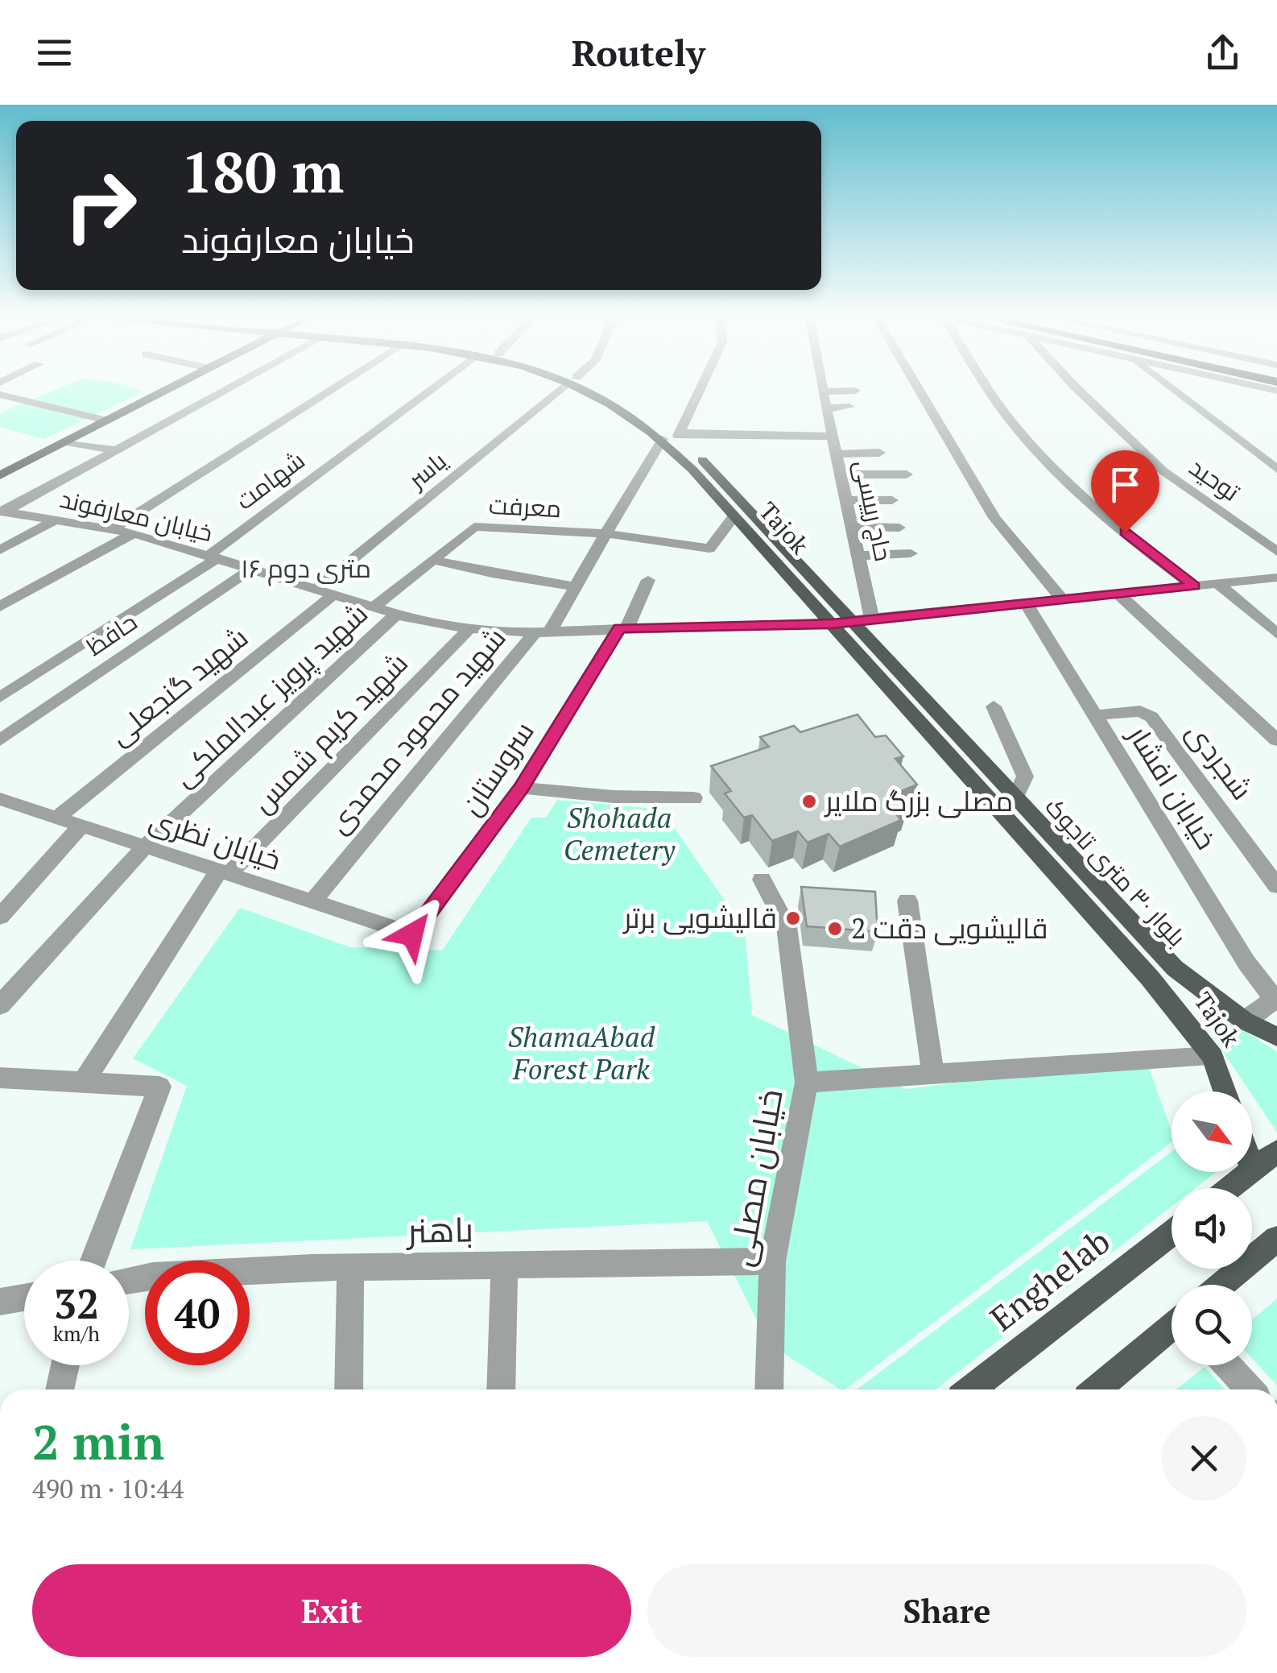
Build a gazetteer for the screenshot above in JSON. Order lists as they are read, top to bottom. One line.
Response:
{"streets":{"main road":["Tajok","بلوار ۳۰ متری تاجوک","Enghelab"],"street":["یاسر","توحید","شهامت","معرفت","حاج رییسی","خیابان معارفوند","حافظ","شهید گنجعلی","شهید پرویز عبدالملکی","شهید محمود محمدی","شهید کریم شمس","شجردی","سروستان","خیابان افشار","خیابان نظری","خیابان مصلی","باهنر"]},"crossings":[["یاسر","خیابان معارفوند"],["شهامت","خیابان معارفوند"],["معرفت","خیابان معارفوند"],["معرفت","Tajok"],["معرفت","شهید محمود محمدی"],["خیابان معارفوند","Tajok"],["خیابان معارفوند","حافظ"],["خیابان معارفوند","شهید گنجعلی"],["خیابان معارفوند","شهید پرویز عبدالملکی"],["خیابان معارفوند","شهید محمود محمدی"],["خیابان معارفوند","شهید کریم شمس"],["خیابان معارفوند","سروستان"],["Tajok","شهید محمود محمدی"],["Tajok","بلوار ۳۰ متری تاجوک"],["شهید گنجعلی","خیابان نظری"],["شهید پرویز عبدالملکی","خیابان نظری"],["شهید محمود محمدی","خیابان نظری"],["شهید محمود محمدی","بلوار ۳۰ متری تاجوک"],["شهید کریم شمس","خیابان نظری"],["شجردی","خیابان افشار"],["سروستان","خیابان نظری"],["خیابان مصلی","باهنر"]],"districts":["۱۶ متری دوم"],"parks":["Shohada Cemetery","ShamaAbad Forest Park"],"places":["مصلی بزرگ ملایر","قالیشویی برتر","قالیشویی دقت 2"],"north":"bottom right","page":{"header":"Routely","turn":["180 m","خیابان معارفوند"],"speed":"32 km/h","limit":"40","heading":["2 min","490 m · 10:44"],"buttons":["Exit","Share"]}}
